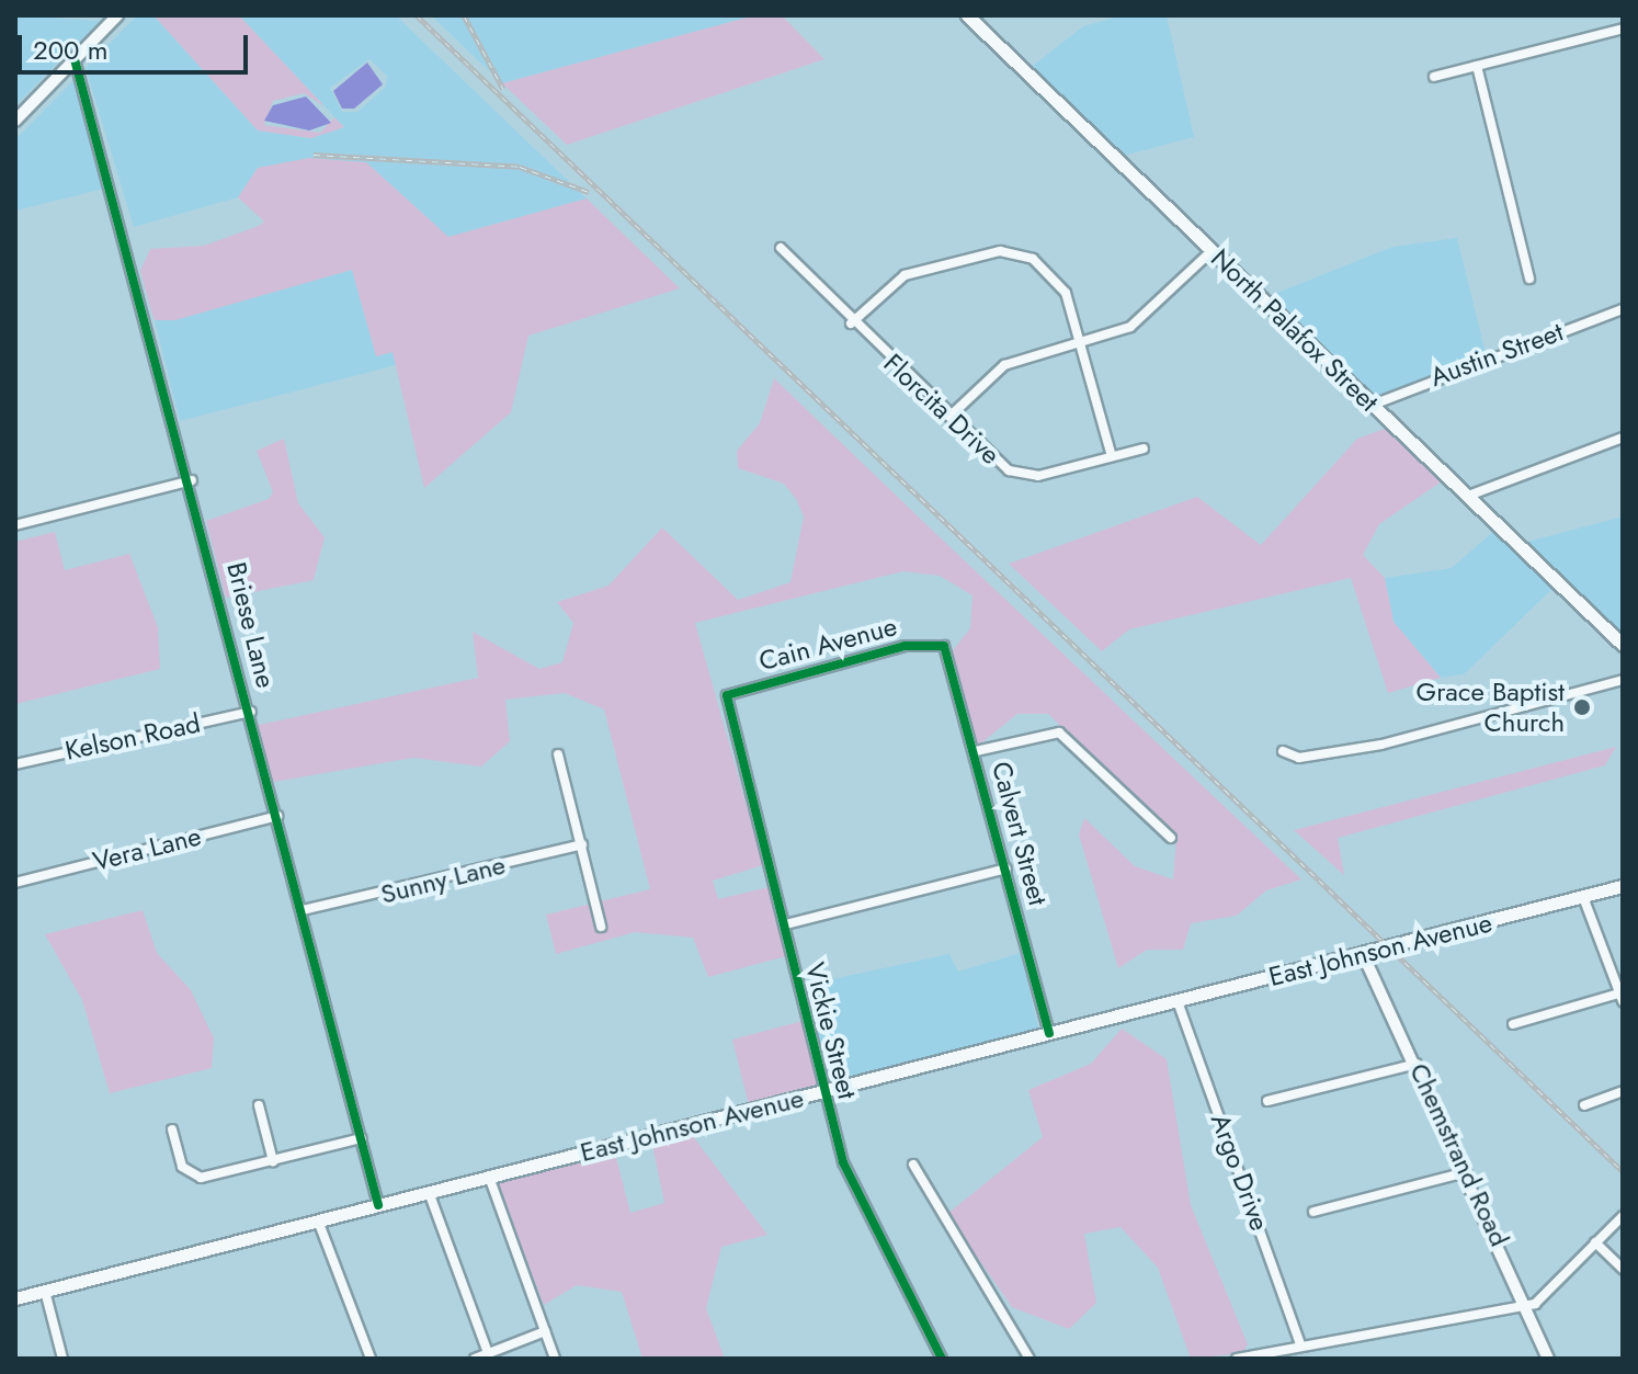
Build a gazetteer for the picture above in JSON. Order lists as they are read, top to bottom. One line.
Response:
{"streets":{"main road":["North Palafox Street","East Johnson Avenue"],"street":["Austin Street","Florcita Drive","Briese Lane","Cain Avenue","Kelson Road","Calvert Street","Vera Lane","Sunny Lane","Vickie Street","Chemstrand Road","Argo Drive"]},"crossings":[["North Palafox Street","Austin Street"],["Briese Lane","Kelson Road"],["Briese Lane","Vera Lane"],["Briese Lane","Sunny Lane"],["Briese Lane","East Johnson Avenue"],["Cain Avenue","Calvert Street"],["Cain Avenue","Vickie Street"],["Calvert Street","East Johnson Avenue"],["East Johnson Avenue","Vickie Street"],["East Johnson Avenue","Chemstrand Road"],["East Johnson Avenue","Argo Drive"]],"places":["Grace Baptist Church"],"scale_bar":"200 m"}
